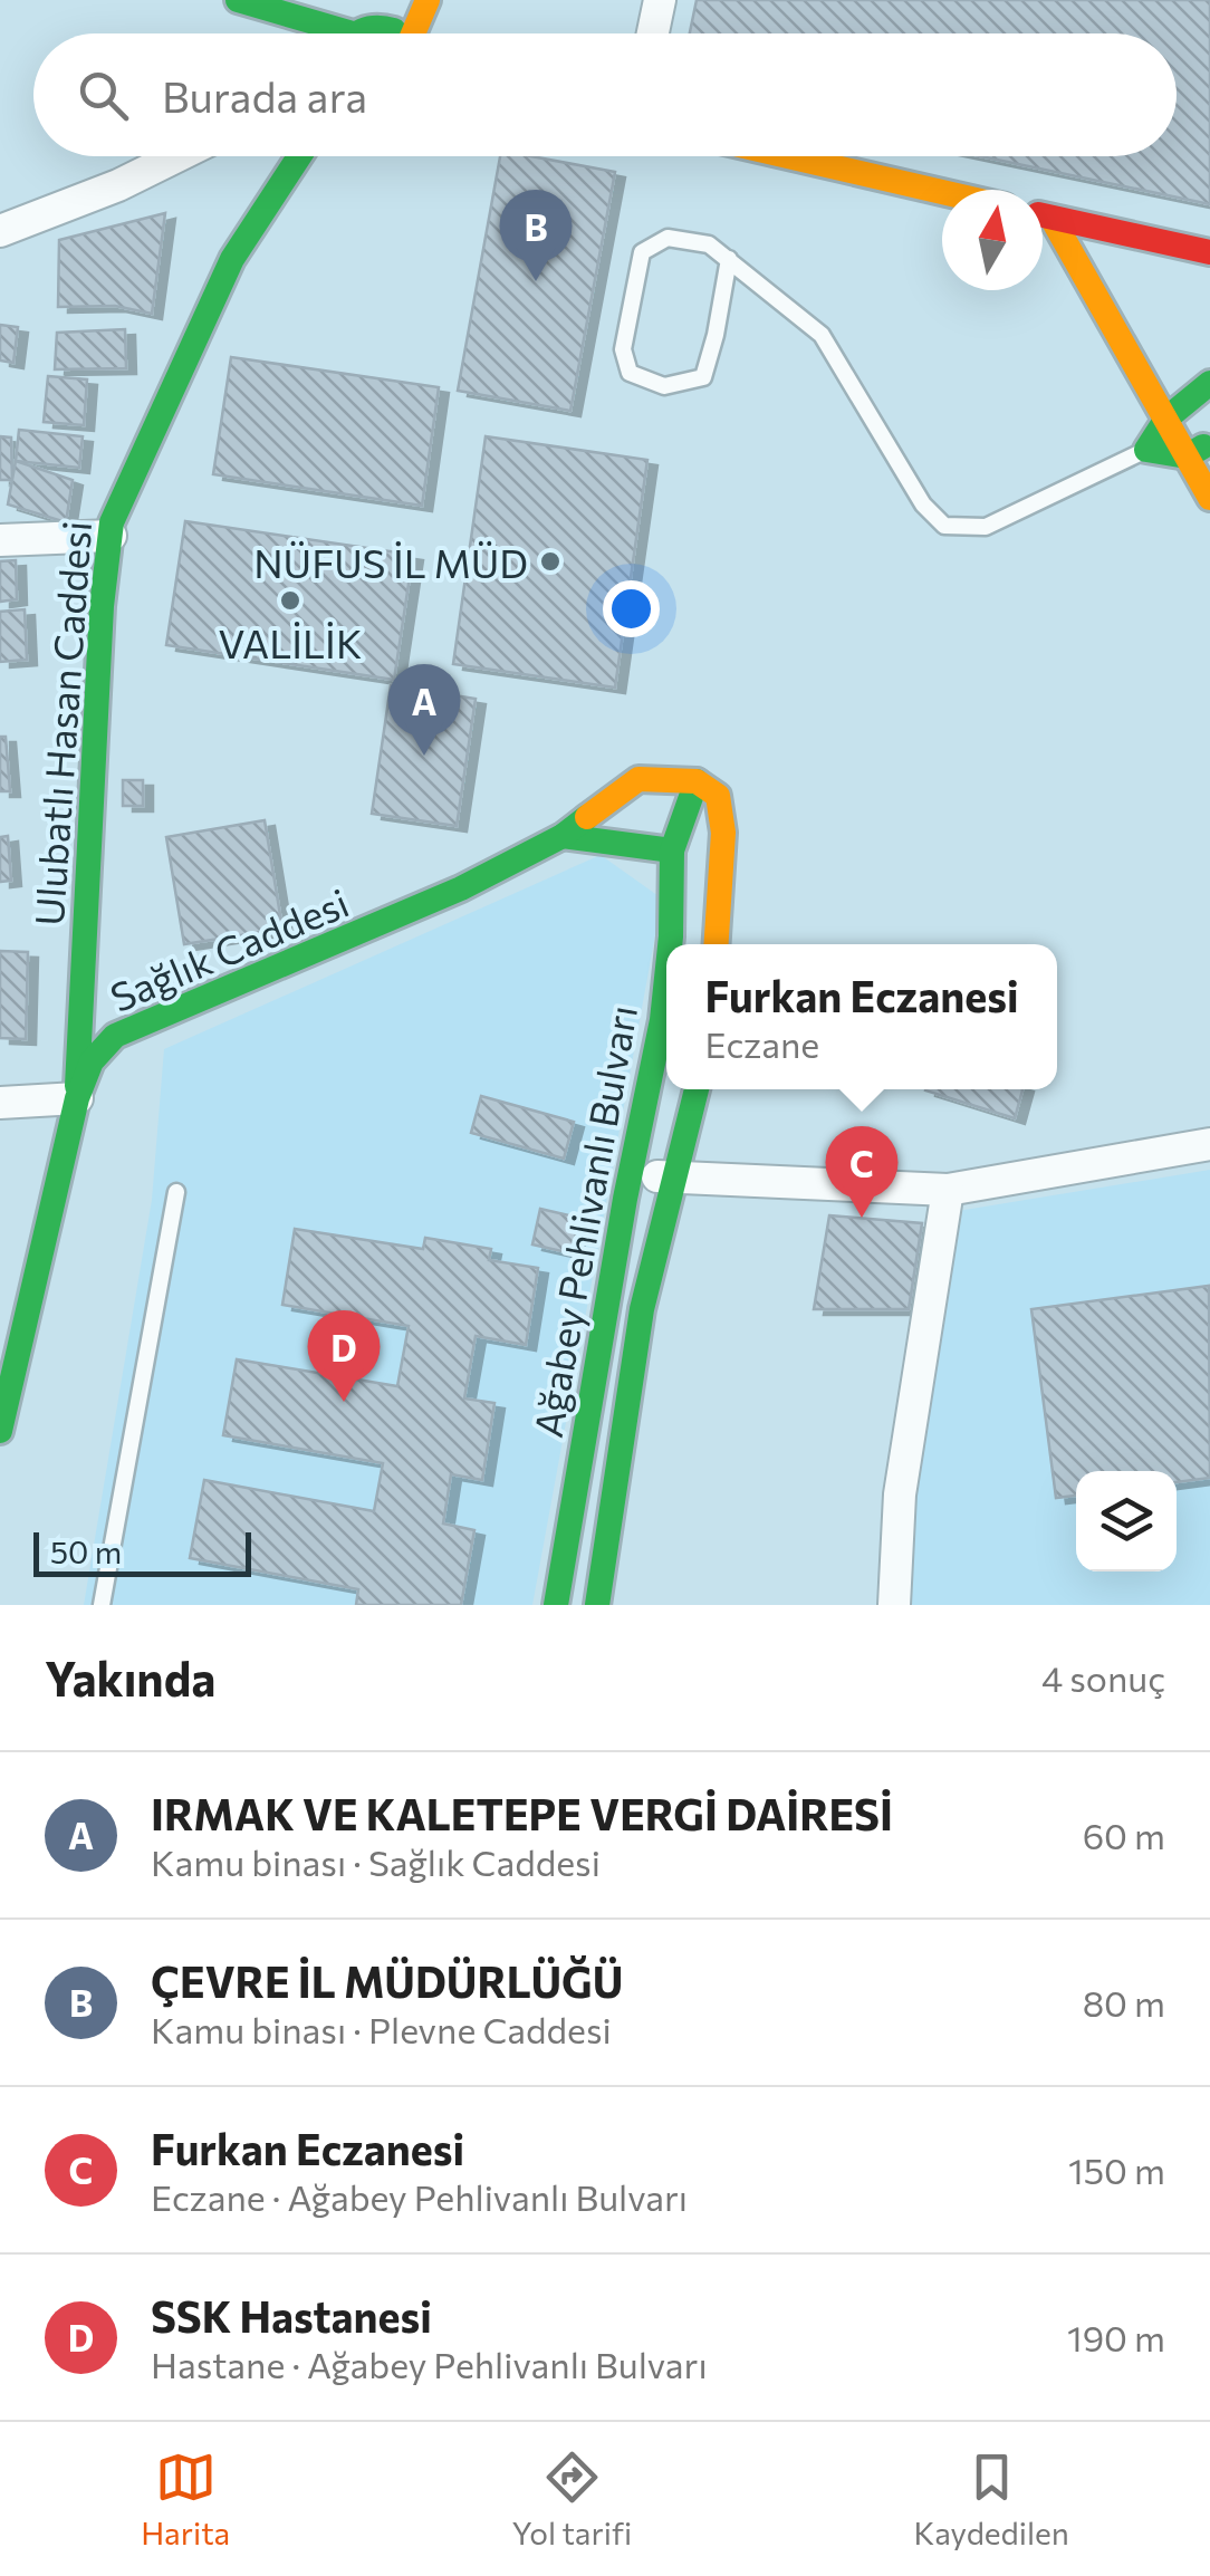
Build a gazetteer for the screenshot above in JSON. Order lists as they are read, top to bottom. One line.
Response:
{"streets":{"street":["Ulubatlı Hasan Caddesi","Sağlık Caddesi","Ağabey Pehlivanlı Bulvarı"]},"crossings":[["Ulubatlı Hasan Caddesi","Sağlık Caddesi"],["Sağlık Caddesi","Ağabey Pehlivanlı Bulvarı"]],"places":["NÜFUS İL MÜD","VALİLİK"],"scale_bar":"50 m","north":"top","page":{"search":"Burada ara","pins":["B","A","C","D"],"popup":["Furkan Eczanesi","Eczane"],"scale":"50 m","heading":["Yakında","4 sonuç"],"list":[{"mark":"A","name":"IRMAK VE KALETEPE VERGİ DAİRESİ","note":"Kamu binası · Sağlık Caddesi","value":"60 m"},{"mark":"B","name":"ÇEVRE İL MÜDÜRLÜĞÜ","note":"Kamu binası · Plevne Caddesi","value":"80 m"},{"mark":"C","name":"Furkan Eczanesi","note":"Eczane · Ağabey Pehlivanlı Bulvarı","value":"150 m"},{"mark":"D","name":"SSK Hastanesi","note":"Hastane · Ağabey Pehlivanlı Bulvarı","value":"190 m"}],"nav":["Harita","Yol tarifi","Kaydedilen"]}}
